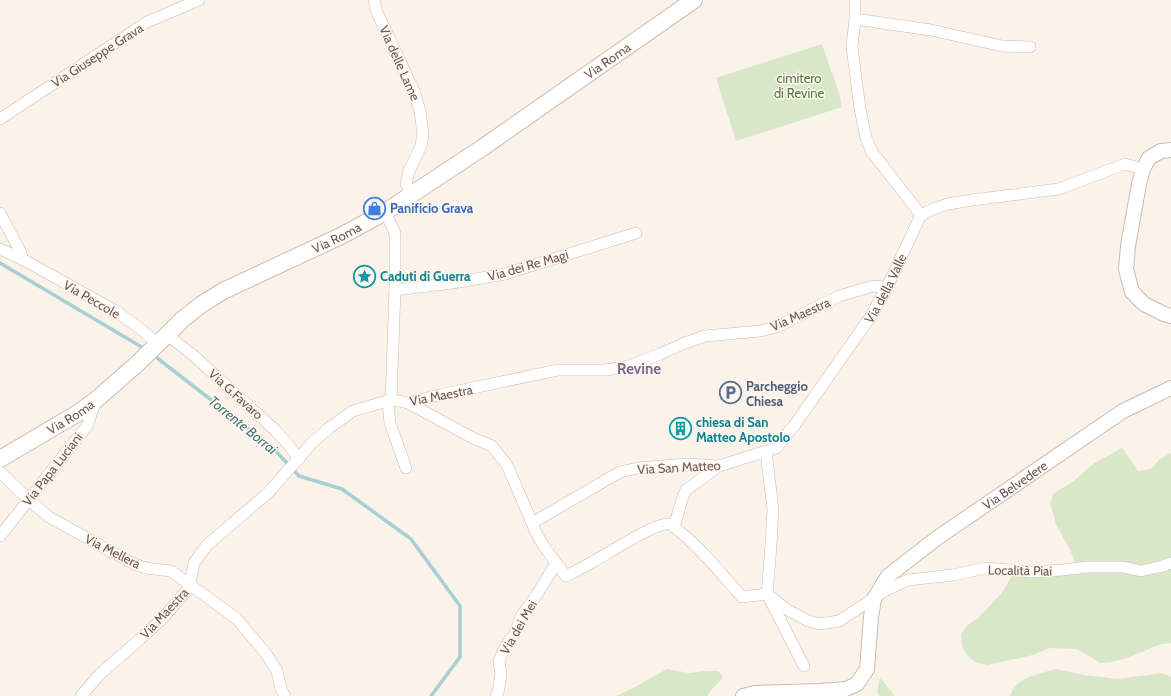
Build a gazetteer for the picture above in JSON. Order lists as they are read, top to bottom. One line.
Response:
{"streets":{"main road":["Via Roma"],"street":["Via Giuseppe Grava","Via delle Lame","Via dei Re Magi","Via della Valle","Via Peccole","Via Maestra","Via G.Favaro","Via San Matteo","Via Papa Luciani","Via Belvedere","Via Mellera","Località Piai","Via dei Mei"]},"crossings":[["Via Roma","Via delle Lame"],["Via Roma","Via Peccole"],["Via Roma","Via G.Favaro"],["Via Roma","Via Papa Luciani"],["Via della Valle","Via Maestra"],["Via della Valle","Via San Matteo"],["Via Peccole","Via G.Favaro"],["Via Maestra","Via G.Favaro"],["Via Maestra","Via Mellera"],["Via Papa Luciani","Via Mellera"],["Via Belvedere","Località Piai"]],"districts":["Revine"],"water":["Torrente Borrai"],"parks":["cimitero di Revine"],"places":{"shop":["Panificio Grava"],"place":["Caduti di Guerra"],"parking":["Parcheggio Chiesa"],"building":["chiesa di San Matteo Apostolo"]}}
